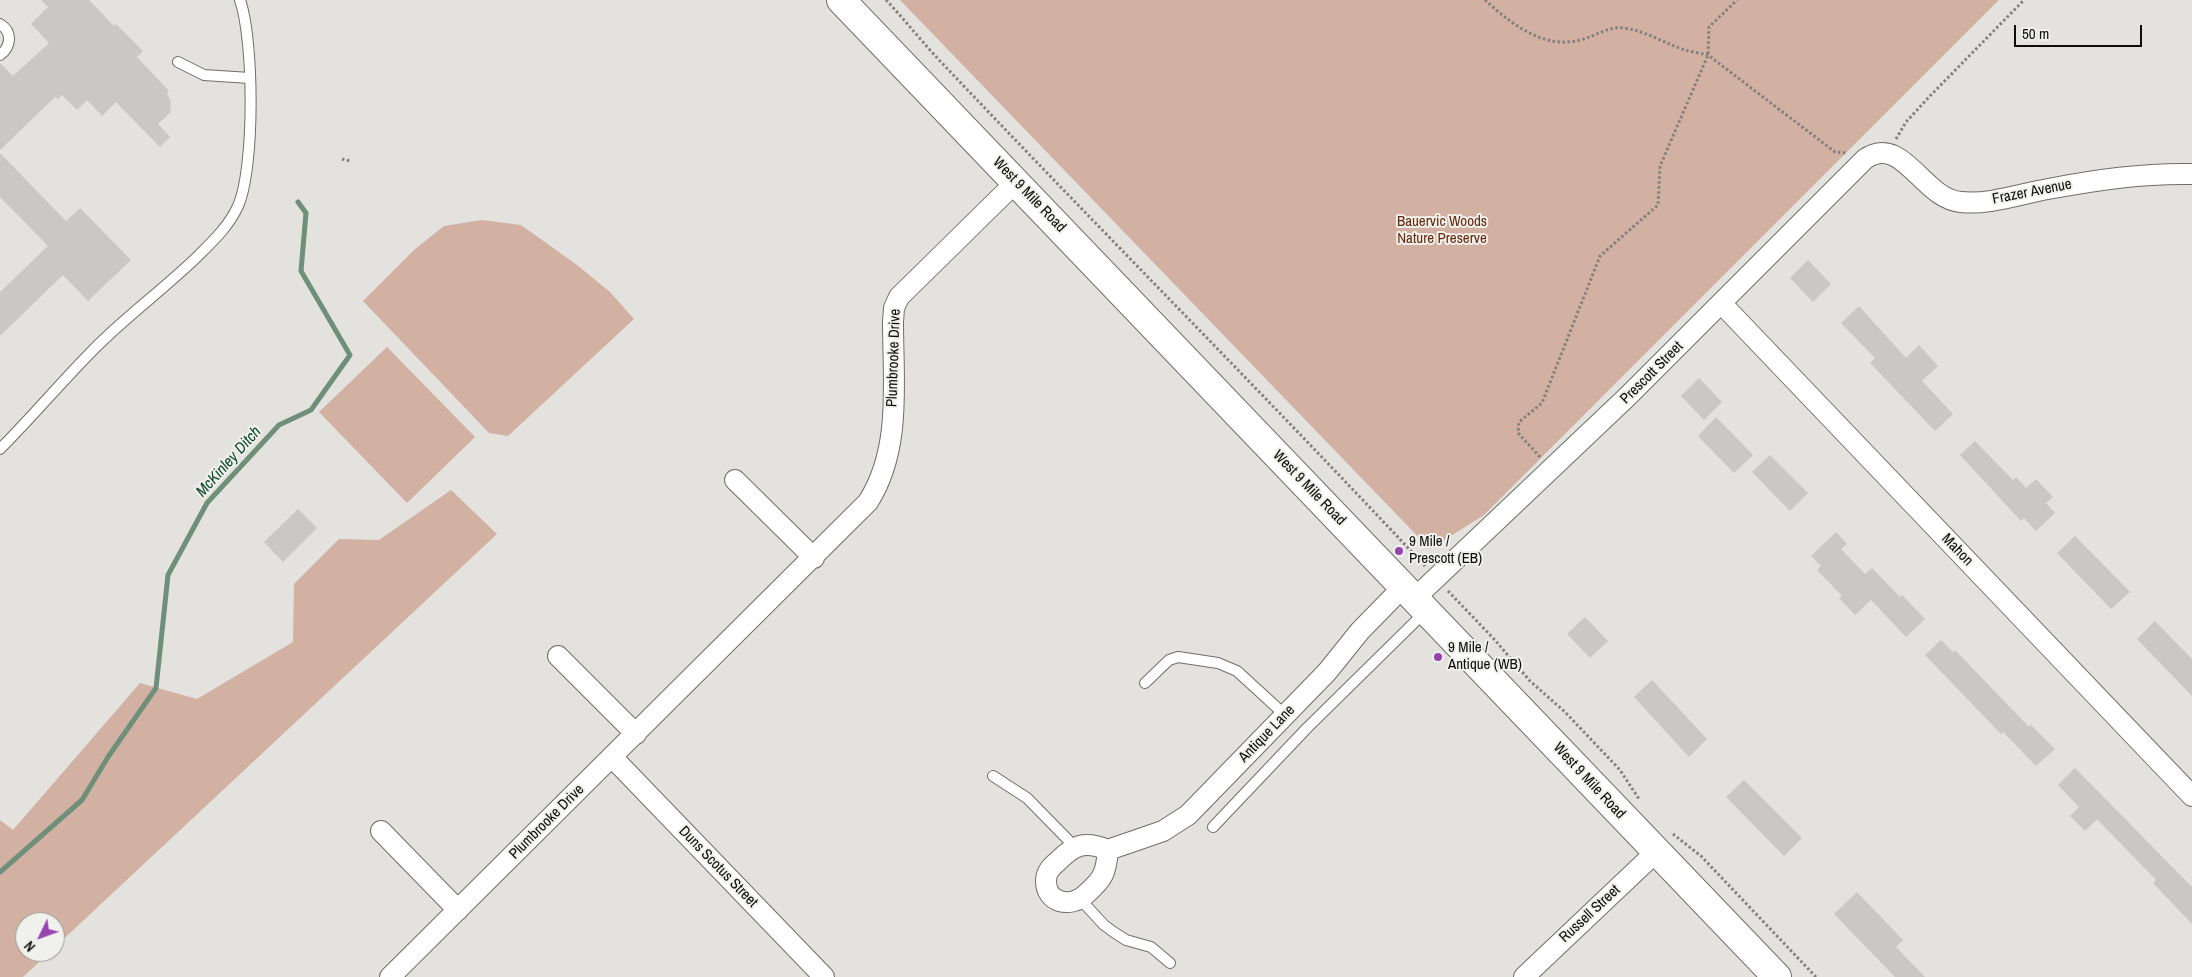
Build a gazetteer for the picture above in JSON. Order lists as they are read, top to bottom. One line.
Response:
{"streets":{"main road":["West 9 Mile Road"],"street":["Frazer Avenue","Plumbrooke Drive","Prescott Street","Mahon","Antique Lane","Duns Scotus Street","Russell Street"]},"crossings":[["Frazer Avenue","Prescott Street"],["West 9 Mile Road","Plumbrooke Drive"],["West 9 Mile Road","Prescott Street"],["West 9 Mile Road","Antique Lane"],["West 9 Mile Road","Russell Street"],["Plumbrooke Drive","Duns Scotus Street"],["Prescott Street","Mahon"],["Prescott Street","Antique Lane"]],"water":["McKinley Ditch"],"parks":["Bauervic Woods Nature Preserve"],"places":["9 Mile / Prescott (EB)","9 Mile / Antique (WB)"],"scale_bar":"50 m","north":"bottom left"}
